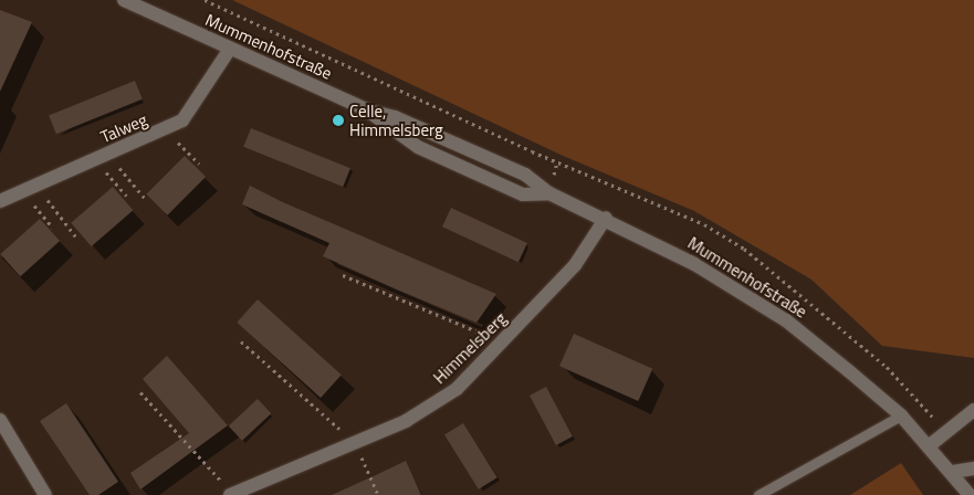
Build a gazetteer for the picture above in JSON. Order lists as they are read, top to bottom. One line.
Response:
{"streets":{"street":["Mummenhofstraße","Talweg","Himmelsberg"]},"crossings":[["Mummenhofstraße","Talweg"],["Mummenhofstraße","Himmelsberg"]],"places":["Celle, Himmelsberg"]}
